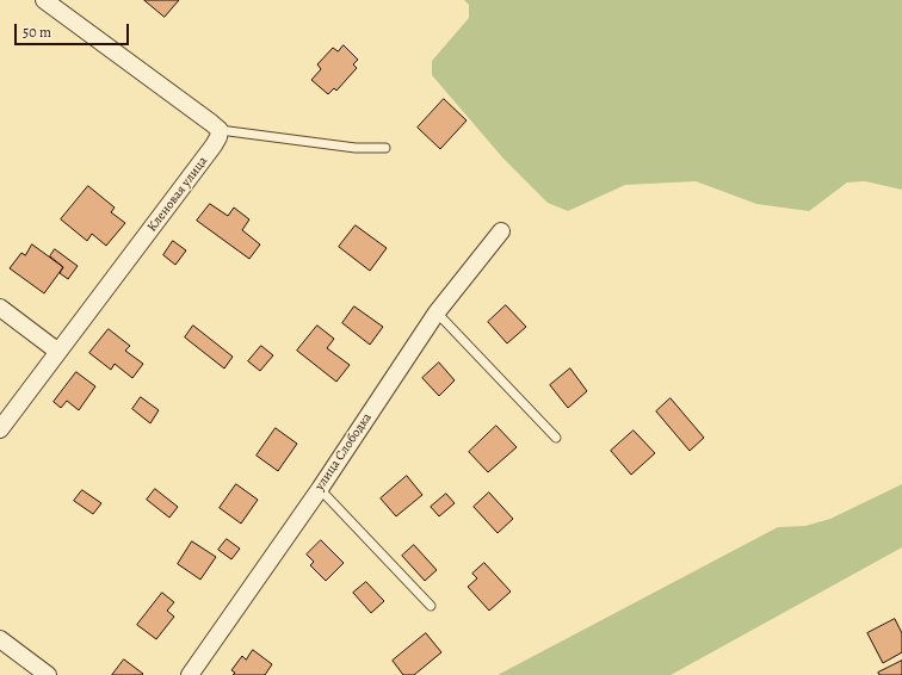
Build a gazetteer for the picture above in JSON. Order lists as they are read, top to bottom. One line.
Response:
{"streets":{"street":["Кленовая улица","улица Слободка"]},"scale_bar":"50 m"}
